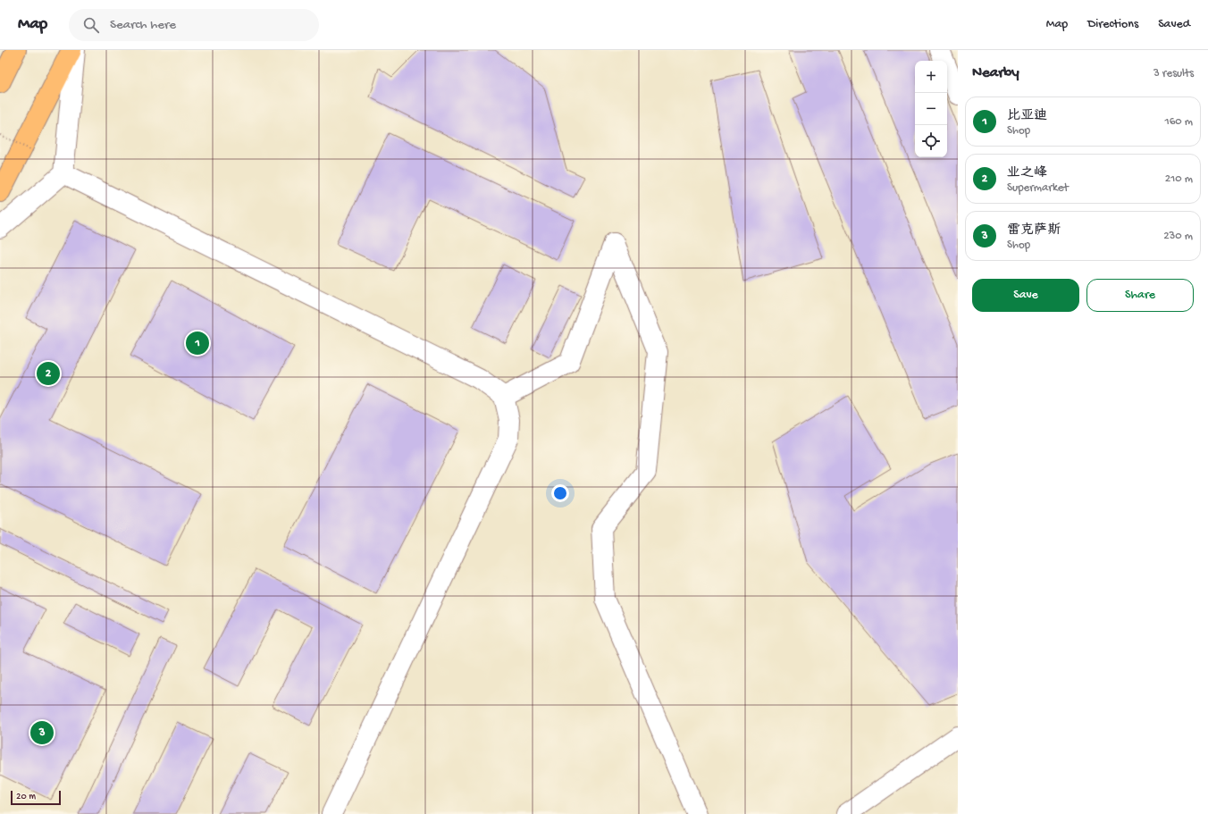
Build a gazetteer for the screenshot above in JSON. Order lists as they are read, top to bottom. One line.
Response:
{"scale_bar":"20 m","page":{"header":"Map","search":"Search here","nav":["Map","Directions","Saved"],"heading":["Nearby","3 results"],"map_buttons":["+","−"],"list":[{"mark":"1","name":"比亚迪","note":"Shop","value":"160 m"},{"mark":"2","name":"业之峰","note":"Supermarket","value":"210 m"},{"mark":"3","name":"雷克萨斯","note":"Shop","value":"230 m"}],"buttons":["Save","Share"],"pins":["1","2","3"],"scale":"20 m"}}
